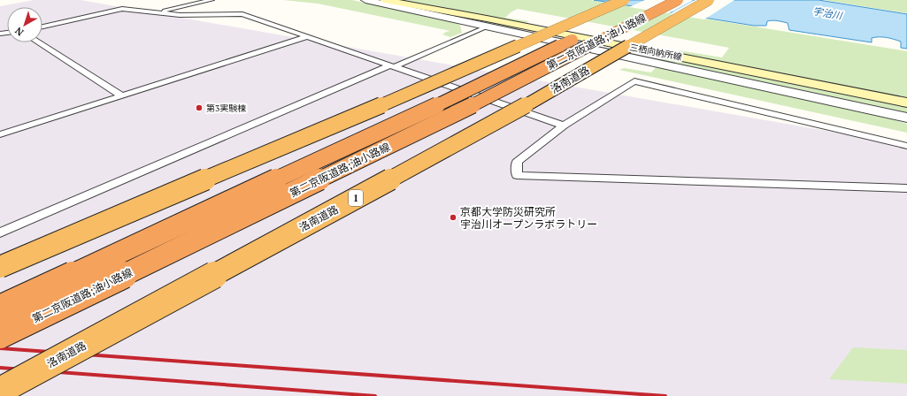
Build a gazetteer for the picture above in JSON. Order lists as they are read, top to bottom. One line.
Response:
{"streets":{"highway":["第二京阪道路;油小路線","洛南道路","1"],"main road":["三栖向納所線"]},"water":["宇治川"],"places":["第3実験棟","京都大学防災研究所 宇治川オープンラボラトリー"],"north":"bottom left"}
